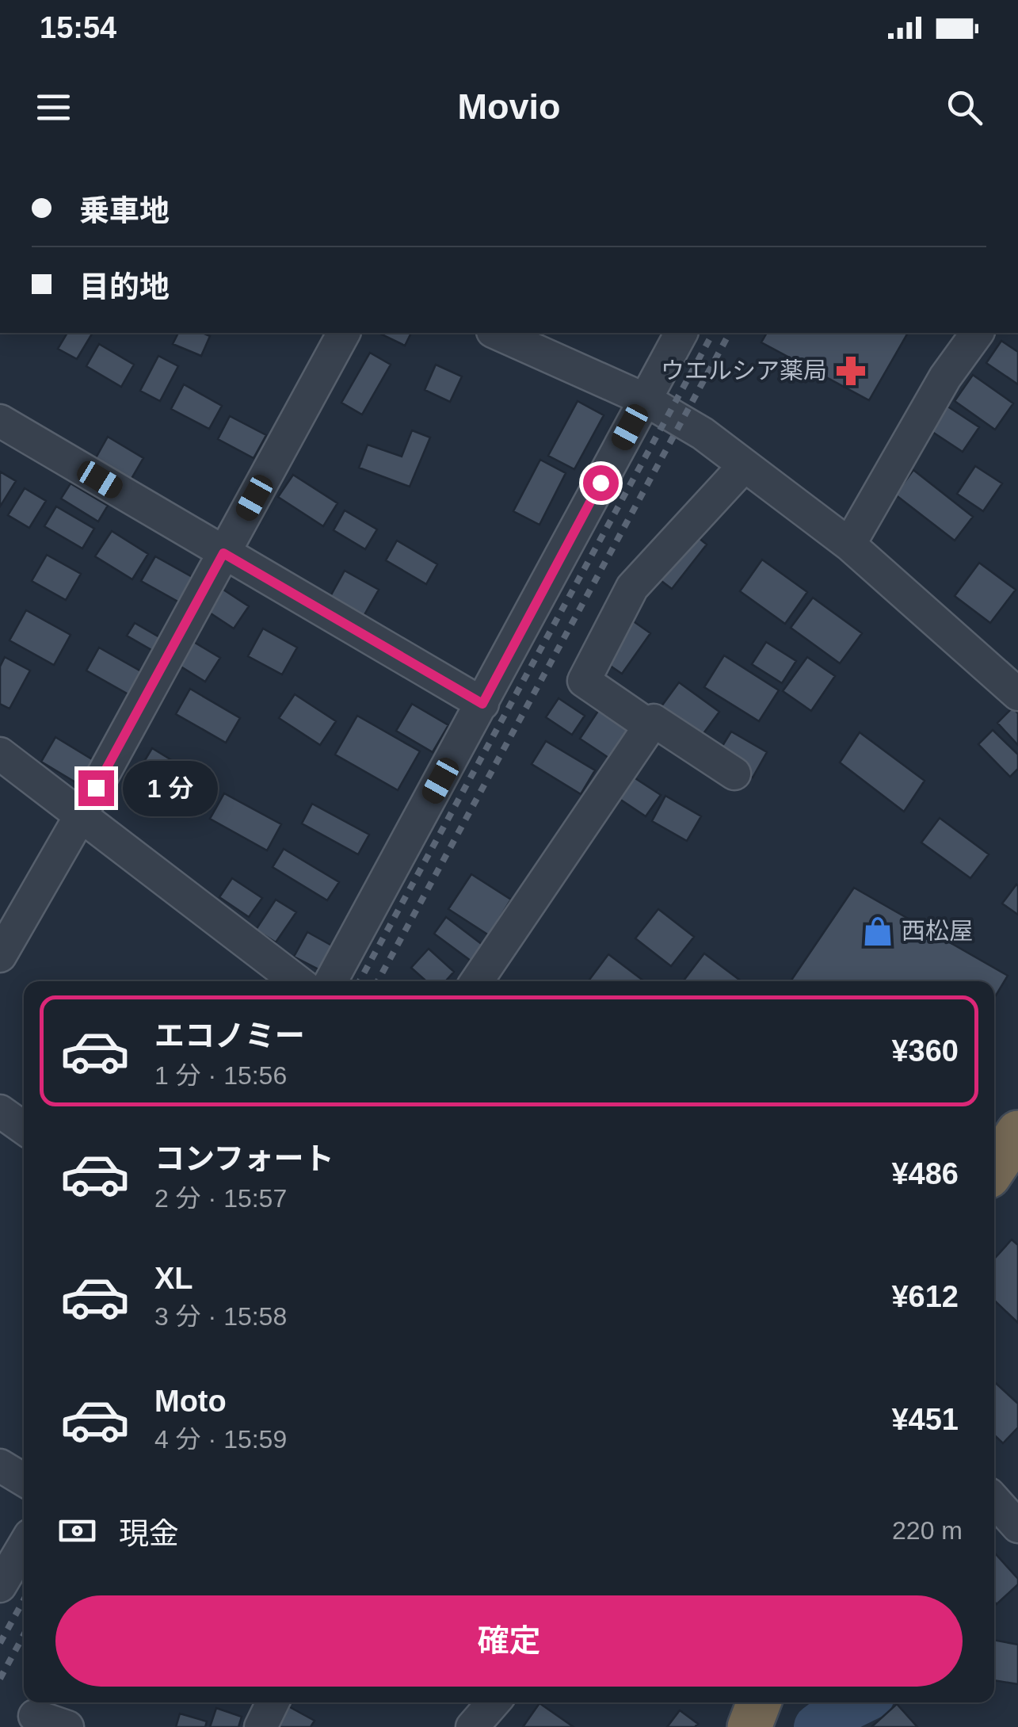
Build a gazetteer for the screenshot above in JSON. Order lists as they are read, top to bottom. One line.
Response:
{"places":{"pharmacy":["ウエルシア薬局"],"shop":["西松屋"]},"page":{"status":"15:54","header":"Movio","banner":["乗車地","目的地"],"bubble":"1 分","list":[{"name":"エコノミー","note":"1 分 · 15:56","value":"¥360"},{"name":"コンフォート","note":"2 分 · 15:57","value":"¥486"},{"name":"XL","note":"3 分 · 15:58","value":"¥612"},{"name":"Moto","note":"4 分 · 15:59","value":"¥451"}],"pay":["現金","220 m"],"buttons":"確定"}}
